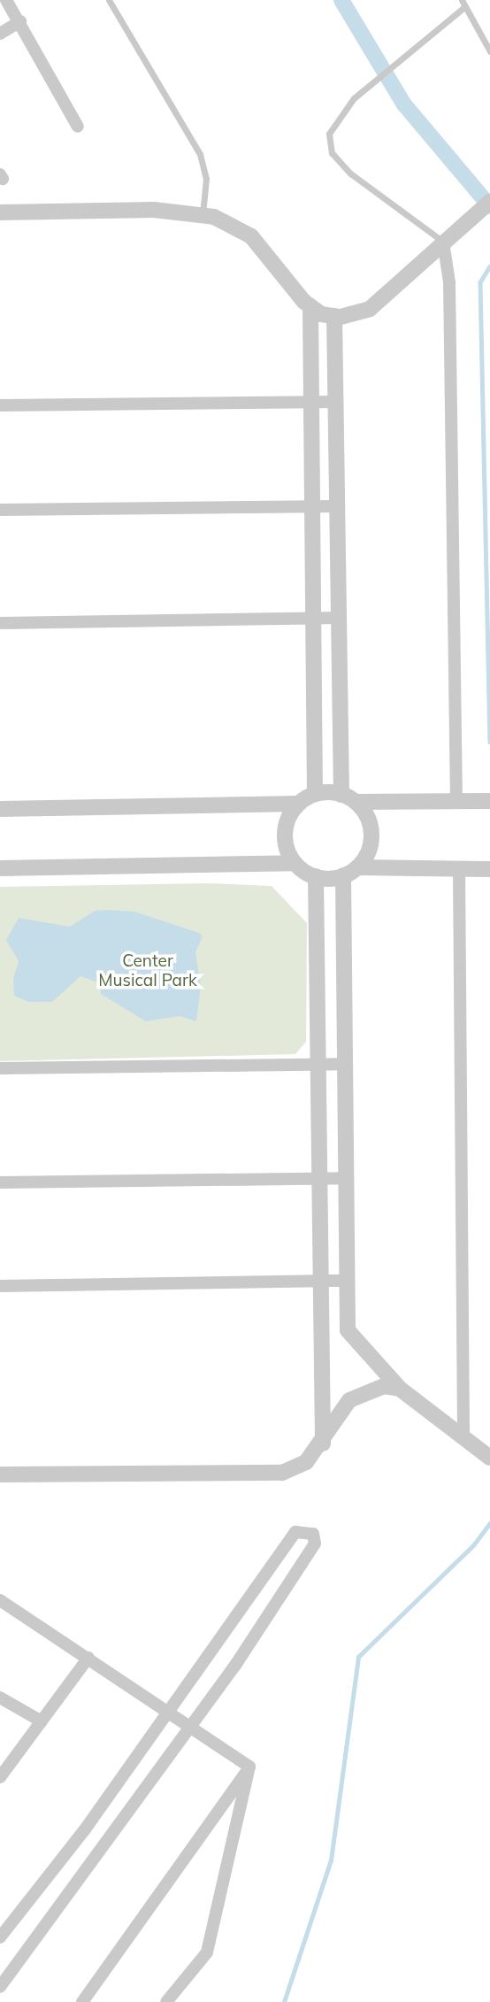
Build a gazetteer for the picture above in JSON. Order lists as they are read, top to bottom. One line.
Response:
{"parks":["Center Musical Park"]}
